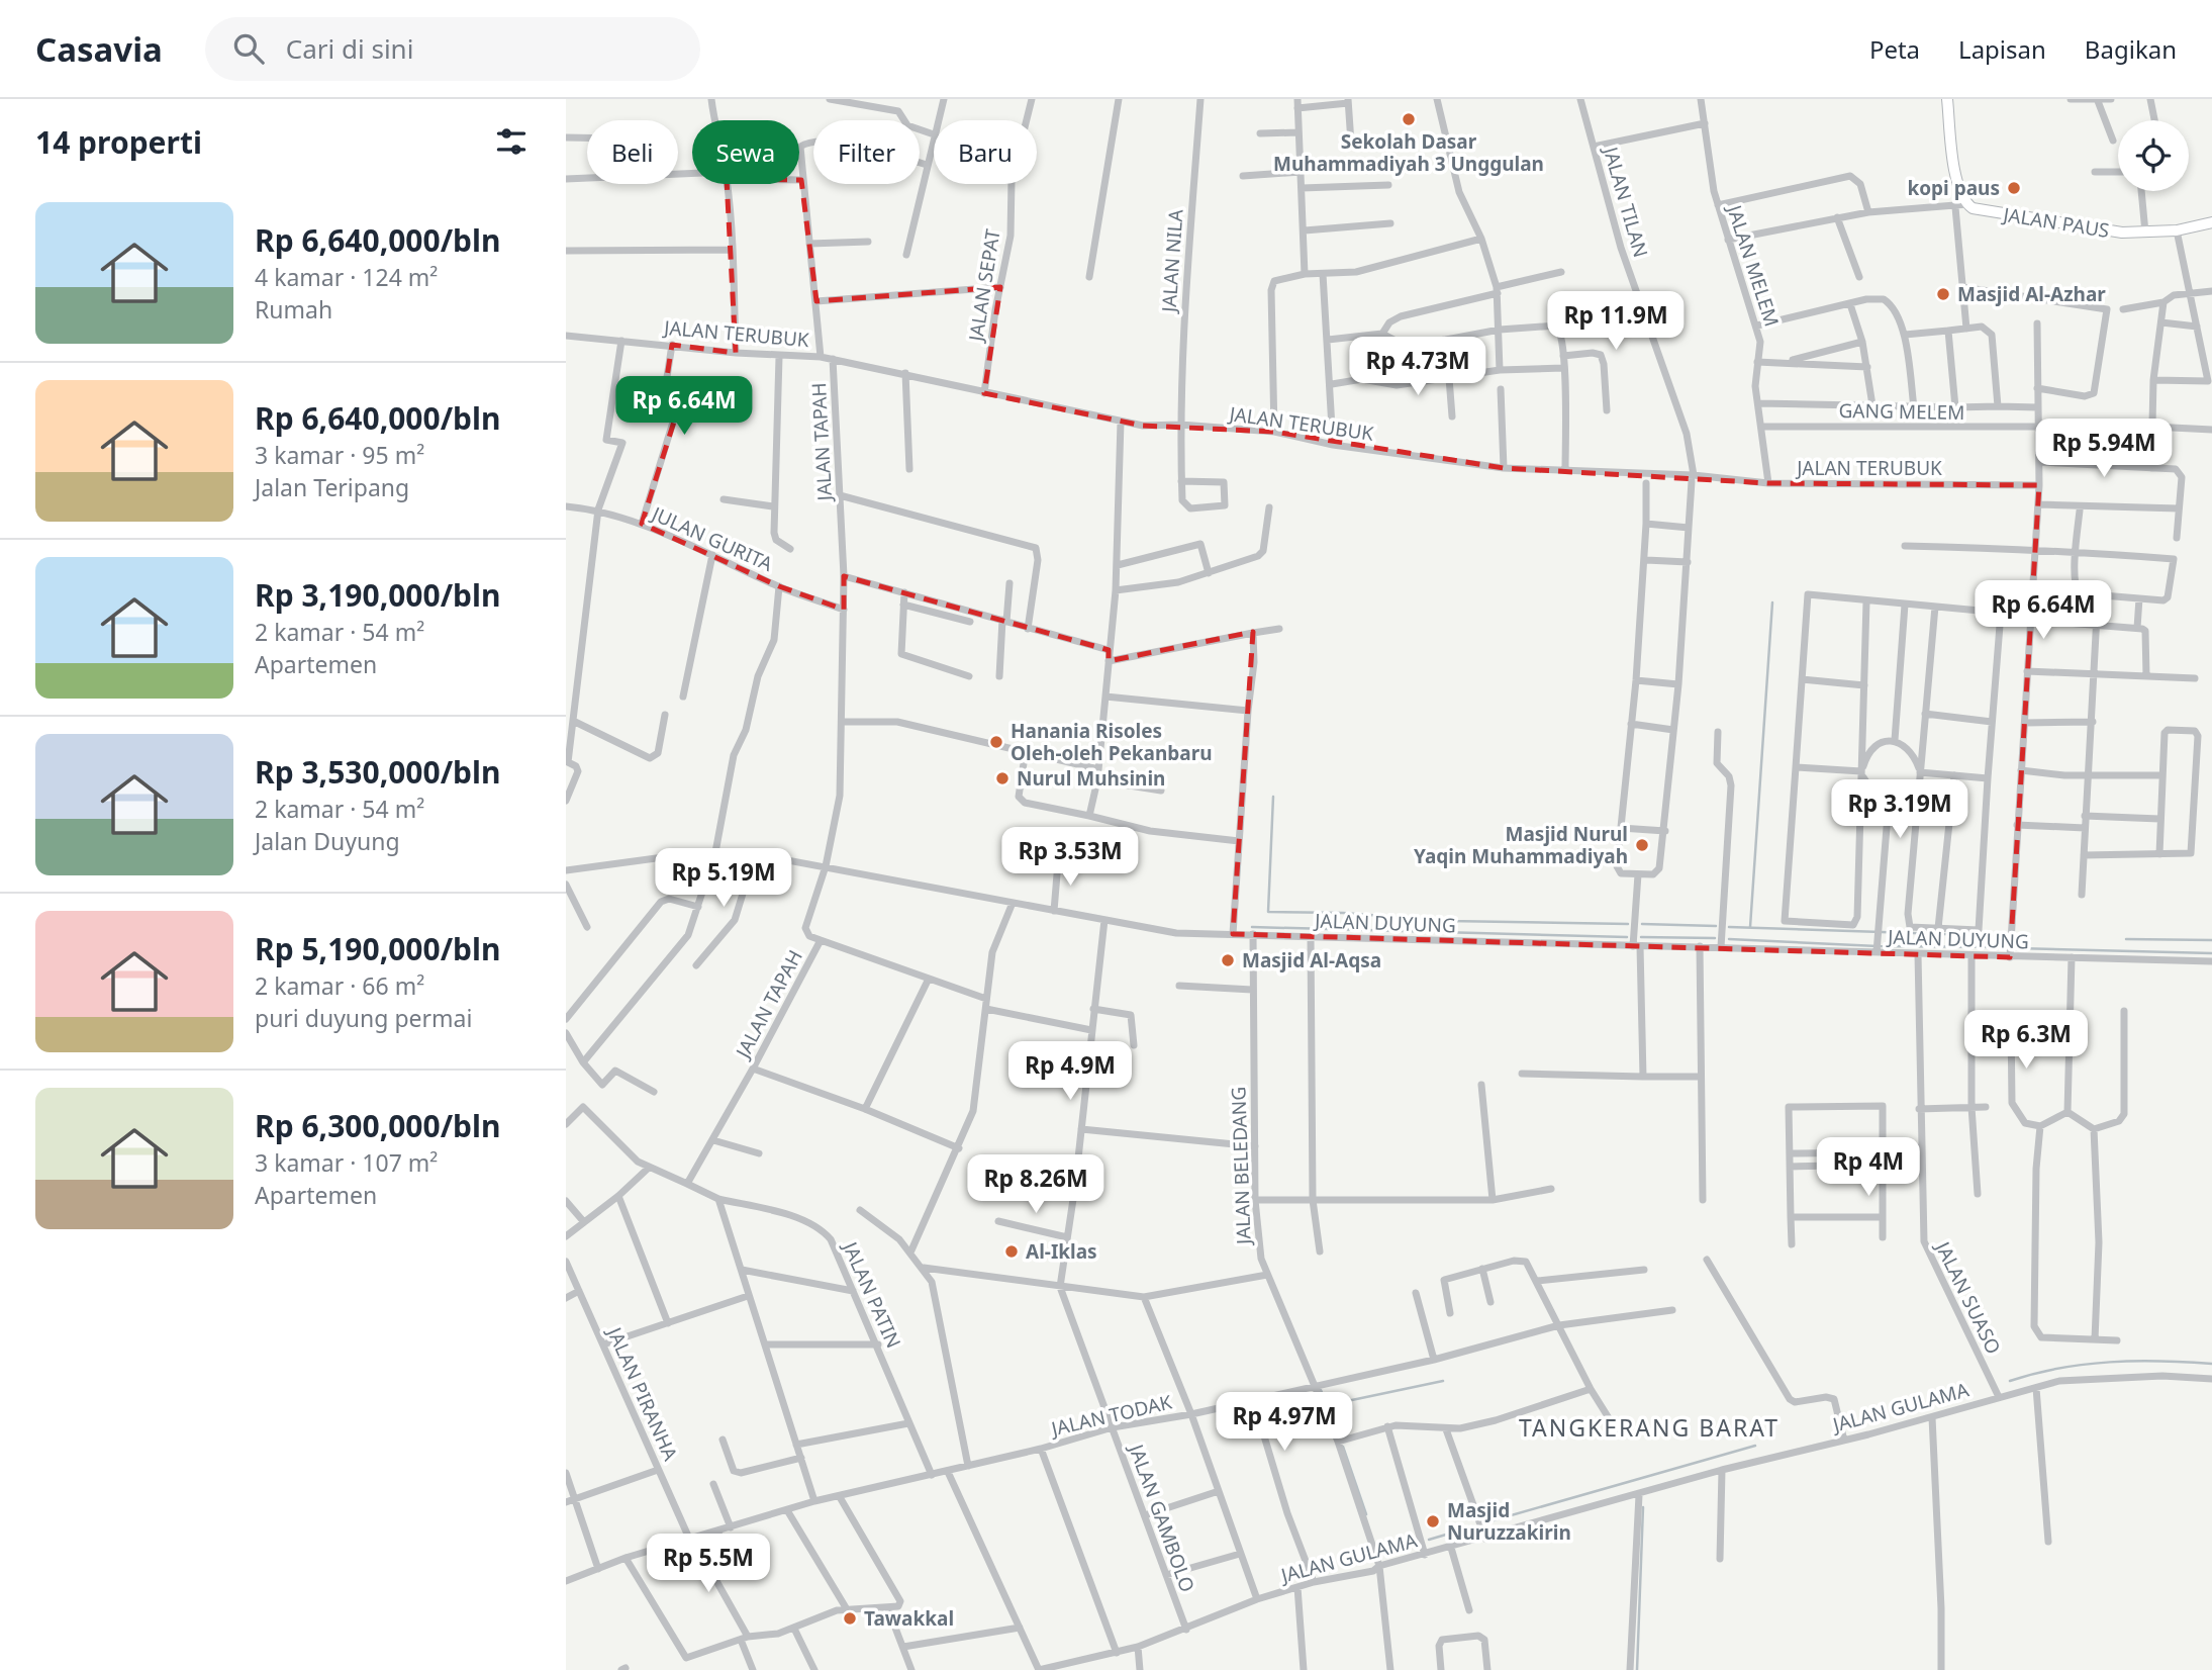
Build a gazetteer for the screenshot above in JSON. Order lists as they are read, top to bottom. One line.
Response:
{"streets":{"main road":["JALAN PAUS"],"street":["JALAN TILAN","JALAN NILA","JALAN MELEM","JALAN SEPAT","JALAN TERUBUK","GANG MELEM","JALAN TAPAH","JULAN GURITA","JALAN DUYUNG","JALAN BELEDANG","JALAN PATIN","JALAN SUASO","JALAN PIRANHA","JALAN GULAMA","JALAN TODAK","JALAN GAMBOLO"]},"crossings":[["JALAN TILAN","JALAN TERUBUK"],["JALAN NILA","JALAN TERUBUK"],["JALAN MELEM","JALAN TERUBUK"],["JALAN MELEM","GANG MELEM"],["JALAN SEPAT","JALAN TERUBUK"],["JALAN TERUBUK","JALAN TAPAH"],["JALAN TAPAH","JULAN GURITA"],["JALAN TAPAH","JALAN DUYUNG"],["JALAN DUYUNG","JALAN BELEDANG"],["JALAN DUYUNG","JALAN SUASO"],["JALAN DUYUNG","JALAN GAMBOLO"],["JALAN BELEDANG","JALAN GULAMA"],["JALAN BELEDANG","JALAN TODAK"],["JALAN PATIN","JALAN TODAK"],["JALAN SUASO","JALAN GULAMA"],["JALAN PIRANHA","JALAN TODAK"],["JALAN GULAMA","JALAN GAMBOLO"],["JALAN TODAK","JALAN GAMBOLO"]],"districts":["TANGKERANG BARAT"],"places":["Sekolah Dasar Muhammadiyah 3 Unggulan","kopi paus","Masjid Al-Azhar","Hanania Risoles Oleh-oleh Pekanbaru","Nurul Muhsinin","Masjid Nurul Yaqin Muhammadiyah","Masjid Al-Aqsa","Al-Iklas","Masjid Nuruzzakirin","Tawakkal"],"page":{"header":"Casavia","search":"Cari di sini","nav":["Peta","Lapisan","Bagikan"],"heading":"14 properti","chip":["Beli","Sewa","Filter","Baru"],"list":[{"name":"Rp 6,640,000/bln","note":"4 kamar · 124 m² · Rumah"},{"name":"Rp 6,640,000/bln","note":"3 kamar · 95 m² · Jalan Teripang"},{"name":"Rp 3,190,000/bln","note":"2 kamar · 54 m² · Apartemen"},{"name":"Rp 3,530,000/bln","note":"2 kamar · 54 m² · Jalan Duyung"},{"name":"Rp 5,190,000/bln","note":"2 kamar · 66 m² · puri duyung permai"},{"name":"Rp 6,300,000/bln","note":"3 kamar · 107 m² · Apartemen"}],"price":["Rp 11.9M","Rp 4.73M","Rp 6.64M","Rp 5.94M","Rp 6.64M","Rp 3.19M","Rp 3.53M","Rp 5.19M","Rp 6.3M","Rp 4.9M","Rp 4M","Rp 8.26M","Rp 4.97M","Rp 5.5M"]}}
